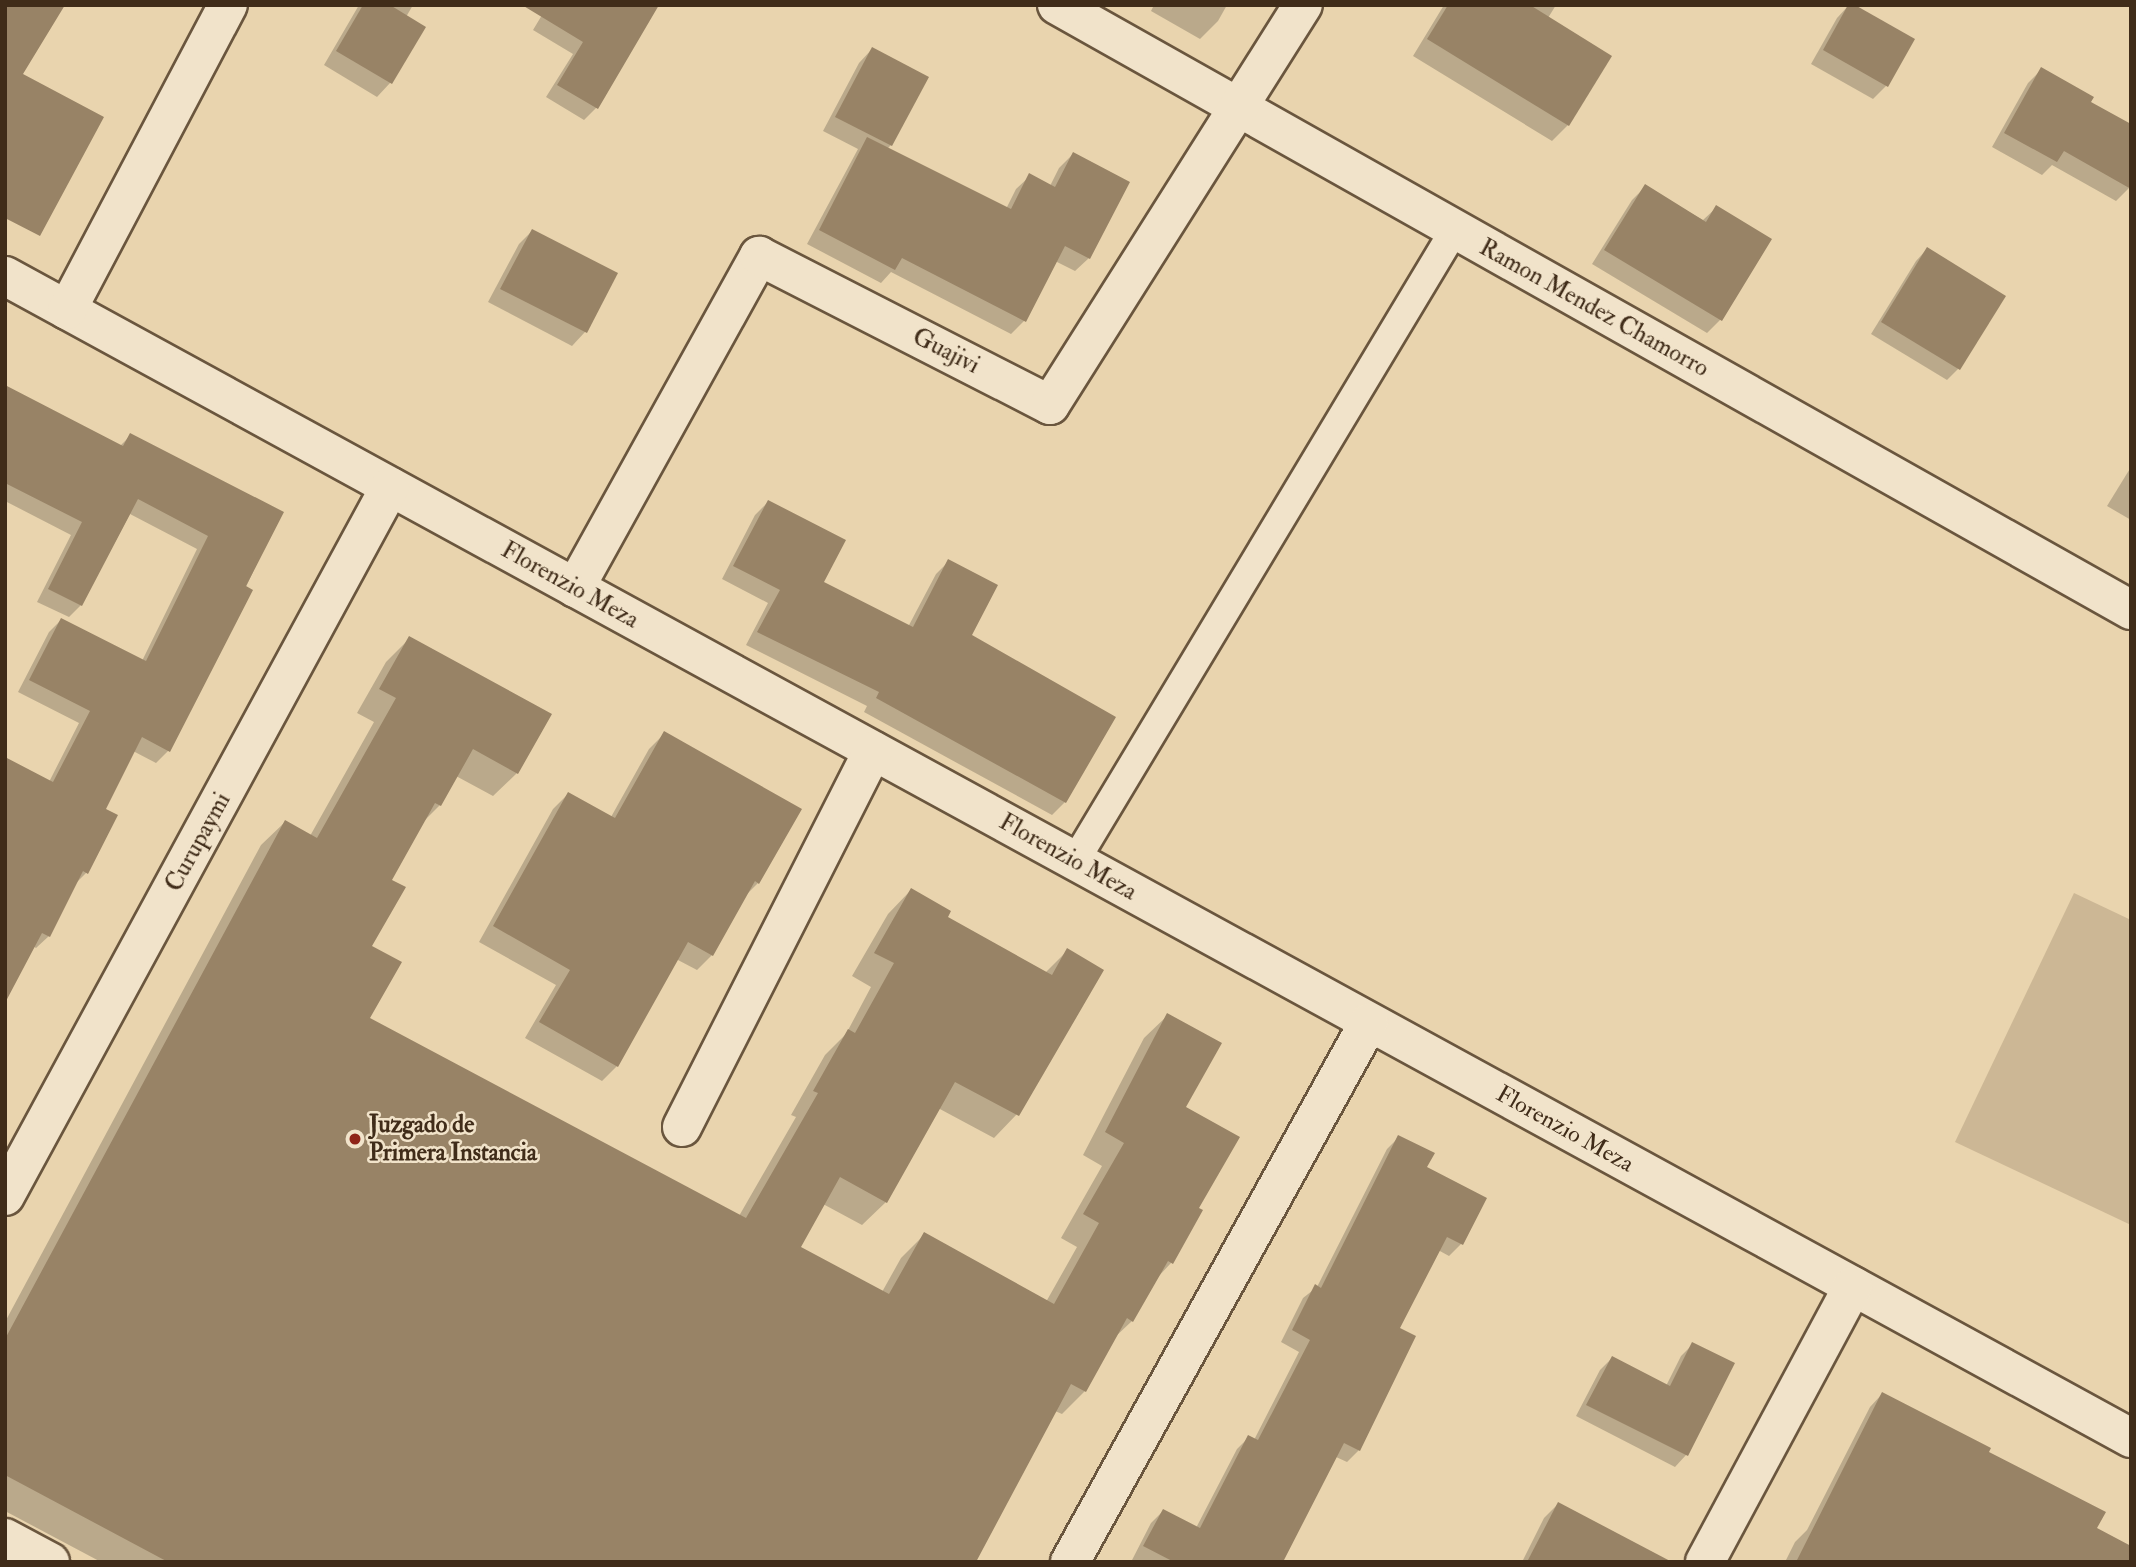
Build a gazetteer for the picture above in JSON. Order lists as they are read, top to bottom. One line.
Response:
{"streets":{"street":["Ramon Mendez Chamorro","Guajivi","Florenzio Meza","Curupaymi"]},"crossings":[["Ramon Mendez Chamorro","Guajivi"],["Guajivi","Florenzio Meza"],["Florenzio Meza","Curupaymi"]],"places":["Juzgado de Primera Instancia"]}
